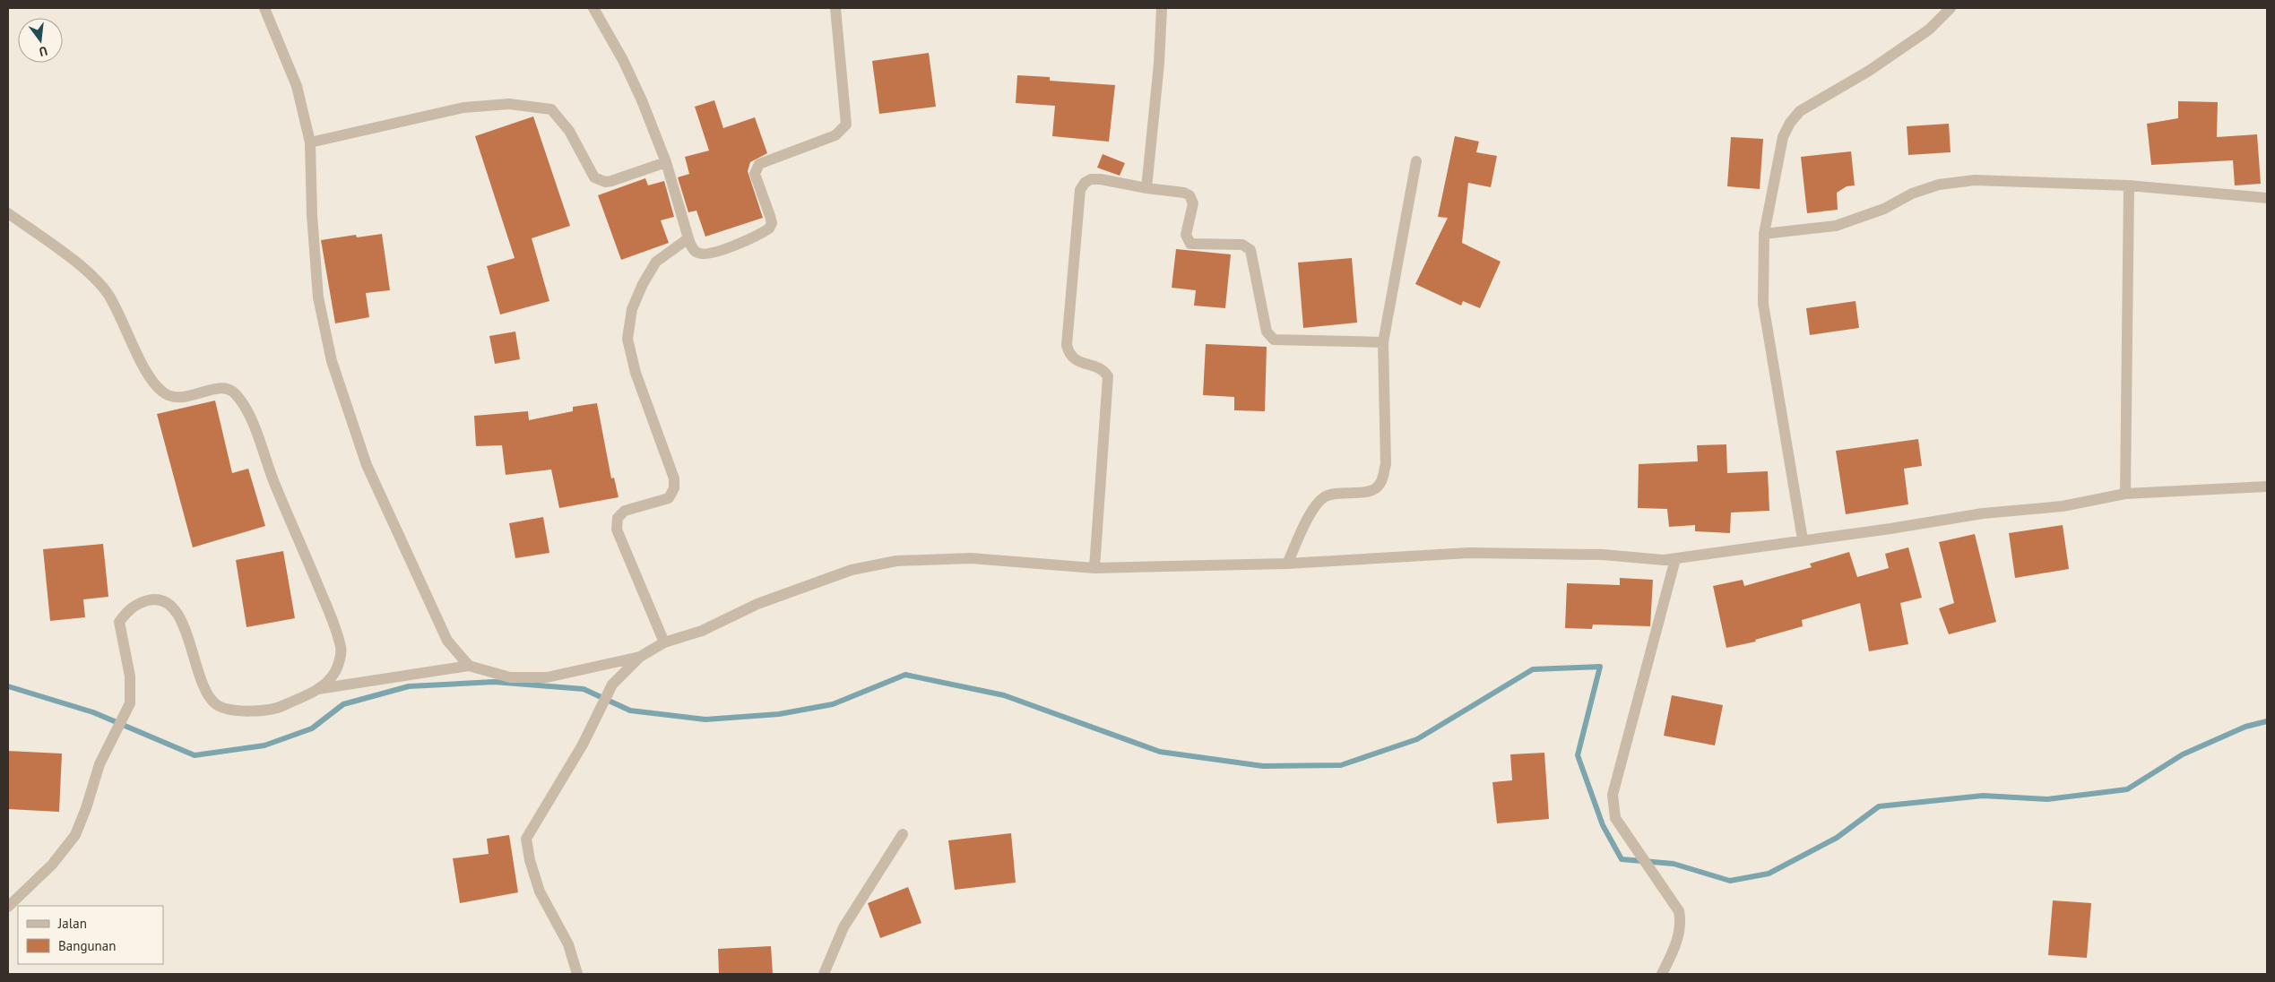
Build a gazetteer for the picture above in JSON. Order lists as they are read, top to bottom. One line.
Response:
{"legend":["Jalan","Bangunan"],"north":"bottom"}
